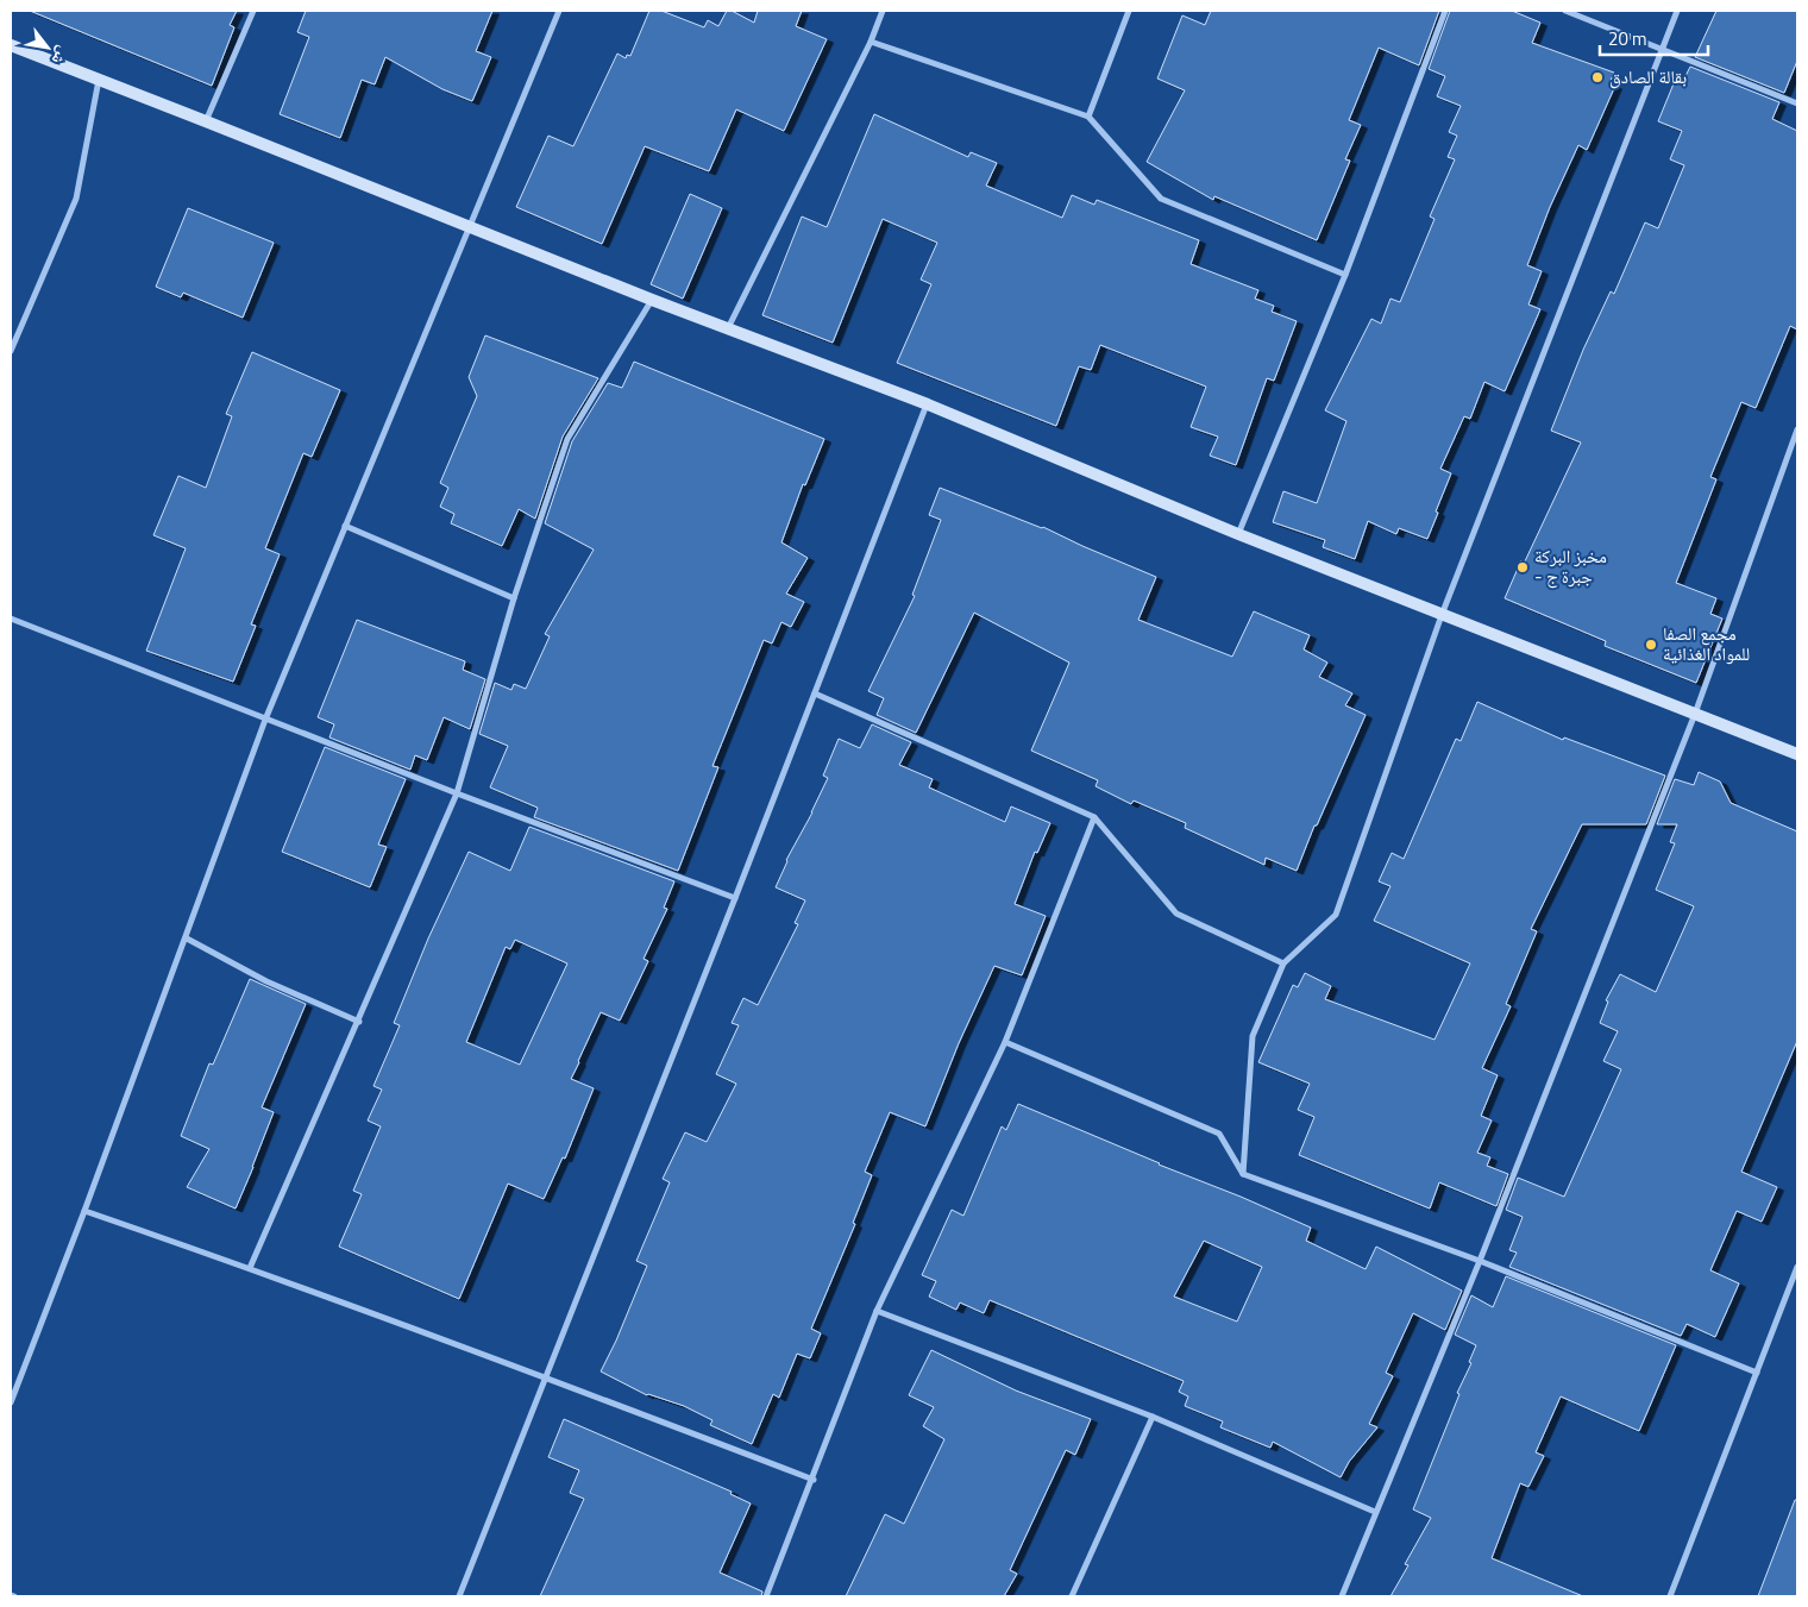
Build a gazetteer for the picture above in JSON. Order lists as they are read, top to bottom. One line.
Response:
{"places":["بقالة الصادق","مخبز البركة - جبرة ج","مجمع الصفا للمواد الغذائية"],"scale_bar":"20 m","north":"bottom right"}
